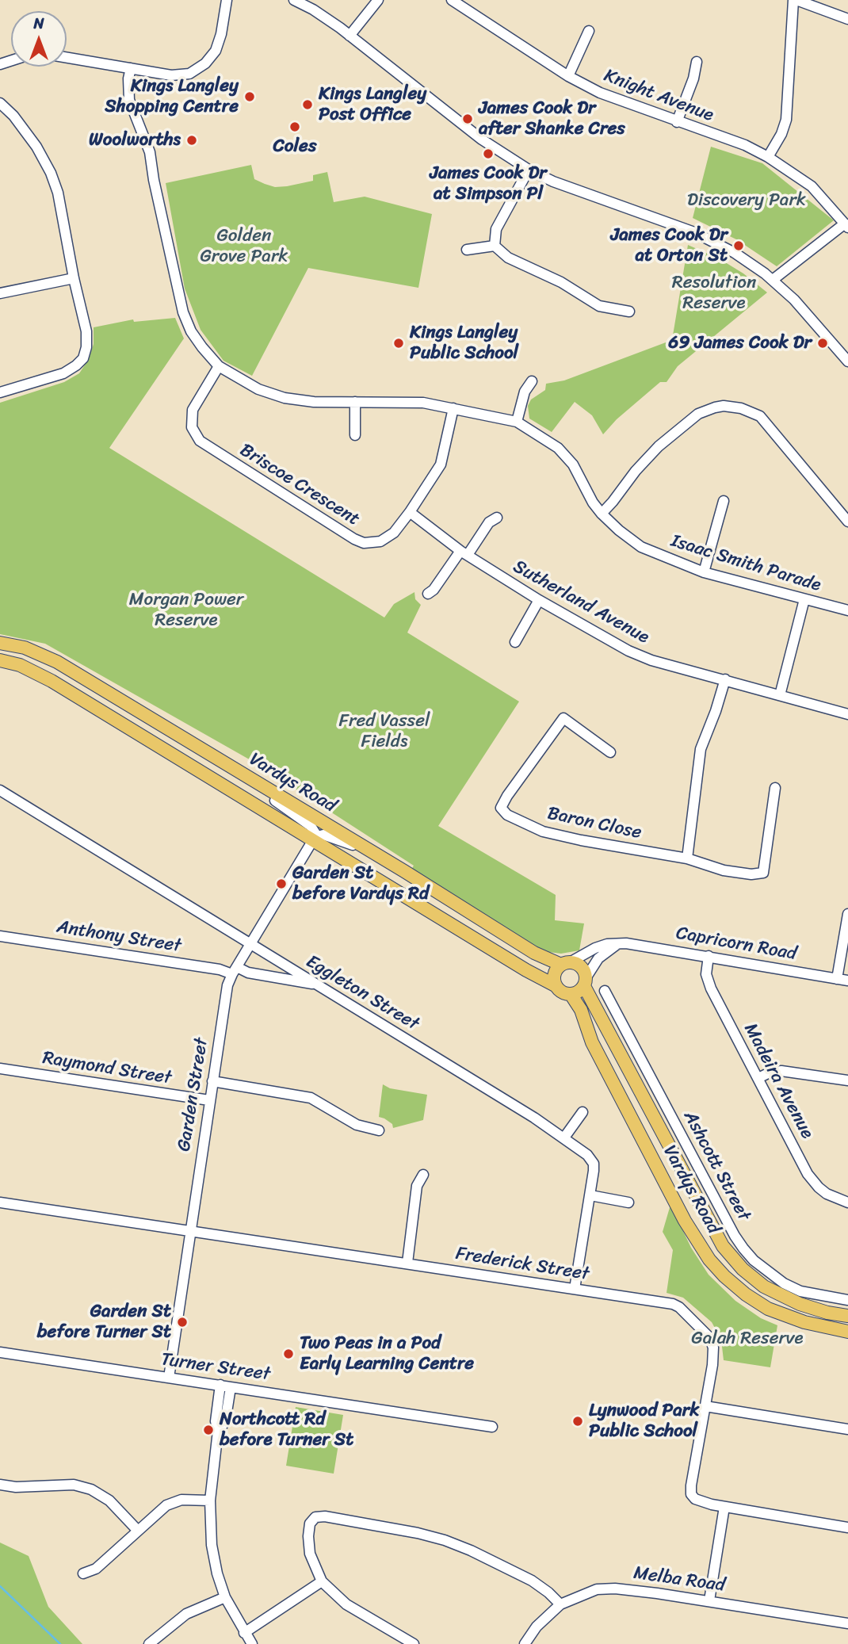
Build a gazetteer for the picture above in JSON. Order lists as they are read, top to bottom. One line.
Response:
{"streets":{"main road":["Vardys Road"],"street":["Knight Avenue","Briscoe Crescent","Isaac Smith Parade","Sutherland Avenue","Baron Close","Anthony Street","Capricorn Road","Eggleton Street","Raymond Street","Madeira Avenue","Garden Street","Ashcott Street","Frederick Street","Turner Street","Melba Road"]},"crossings":[["Briscoe Crescent","Isaac Smith Parade"],["Briscoe Crescent","Sutherland Avenue"],["Vardys Road","Capricorn Road"],["Vardys Road","Garden Street"],["Anthony Street","Eggleton Street"],["Anthony Street","Garden Street"],["Capricorn Road","Madeira Avenue"],["Eggleton Street","Garden Street"],["Eggleton Street","Frederick Street"],["Raymond Street","Garden Street"],["Garden Street","Frederick Street"],["Garden Street","Turner Street"]],"parks":["Discovery Park","Golden Grove Park","Resolution Reserve","Morgan Power Reserve","Fred Vassel Fields","Galah Reserve"],"places":["Kings Langley Shopping Centre","Kings Langley Post Office","James Cook Dr after Shanke Cres","Coles","Woolworths","James Cook Dr at Simpson Pl","James Cook Dr at Orton St","Kings Langley Public School","69 James Cook Dr","Garden St before Vardys Rd","Garden St before Turner St","Two Peas in a Pod Early Learning Centre","Lynwood Park Public School","Northcott Rd before Turner St"],"north":"top"}
